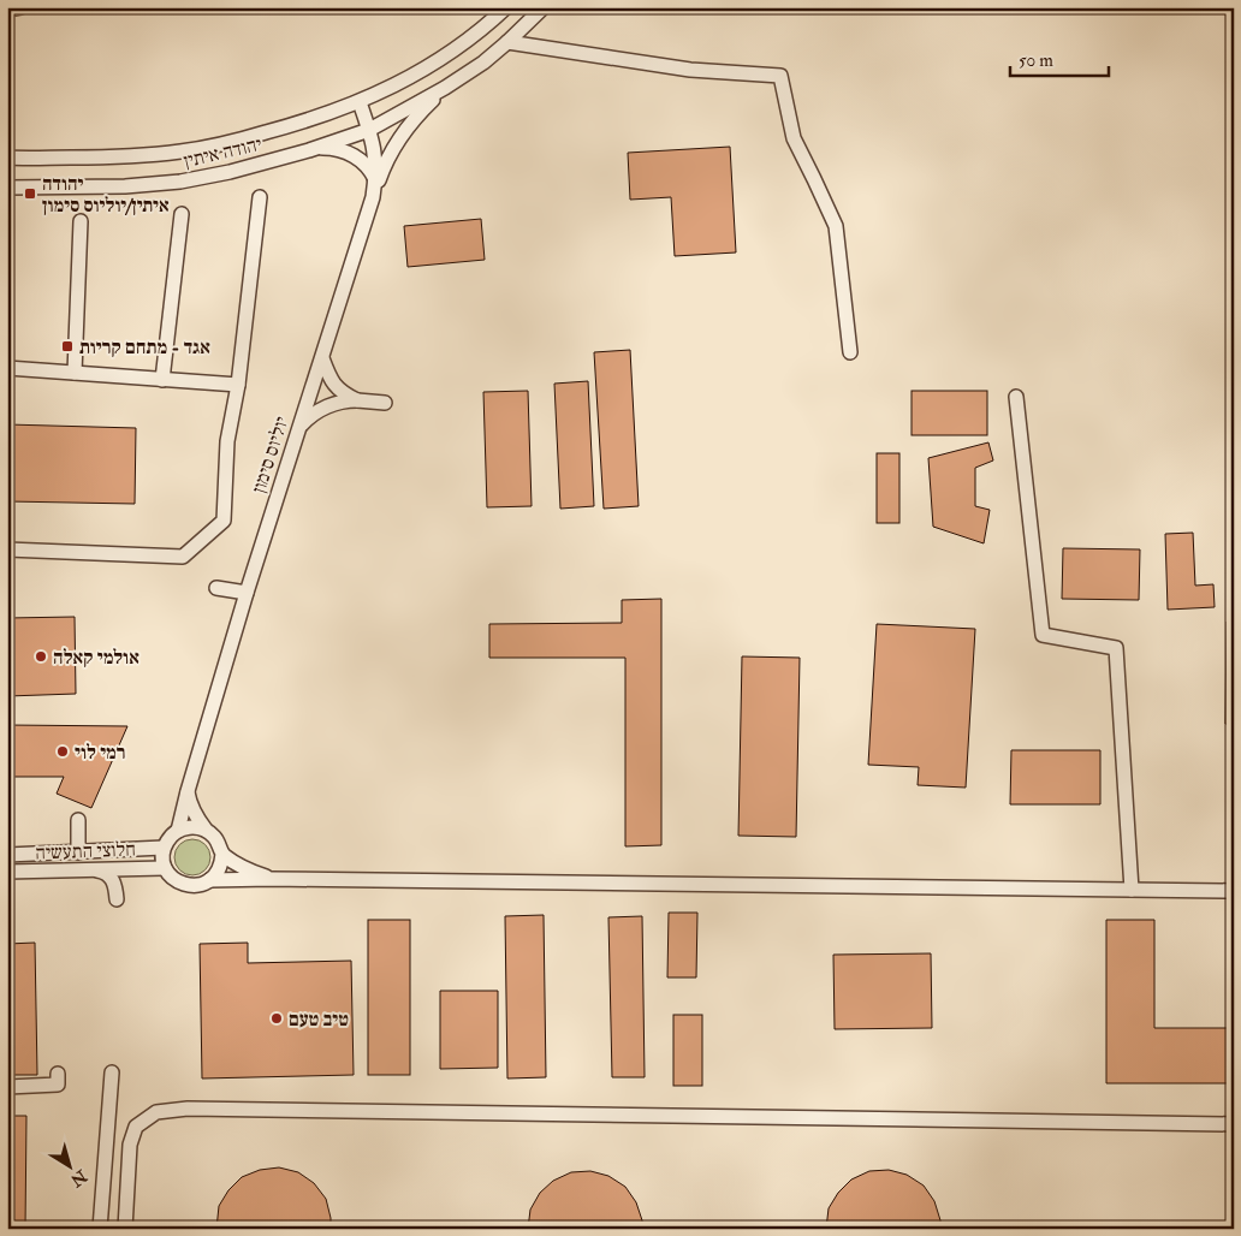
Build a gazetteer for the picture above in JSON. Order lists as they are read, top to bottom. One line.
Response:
{"streets":{"street":["יהודה איתין","יוליוס סימון","חלוצי התעשיה"]},"crossings":[["יהודה איתין","יוליוס סימון"],["יוליוס סימון","חלוצי התעשיה"]],"places":{"transit":["יהודה איתין/יוליוס סימון","אגד - מתחם קריות"],"other":["אולמי קאלה","רמי לוי","טיב טעם"]},"scale_bar":"50 m","north":"bottom right"}
